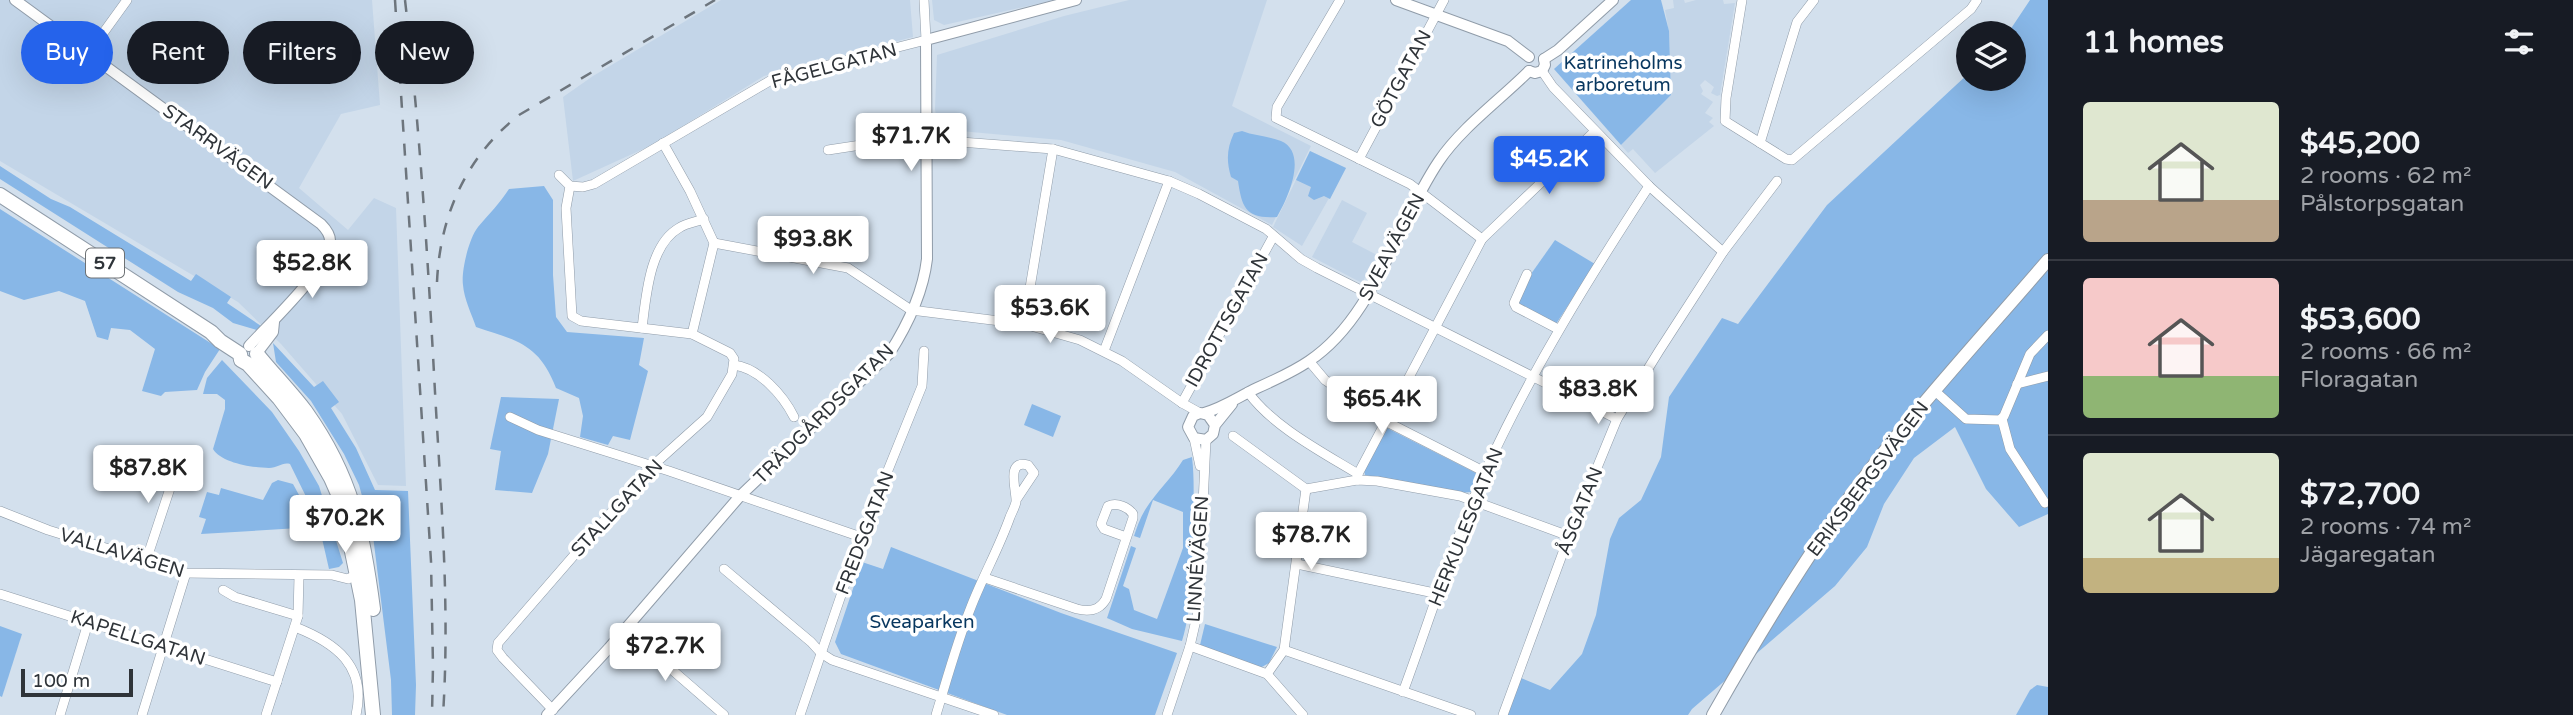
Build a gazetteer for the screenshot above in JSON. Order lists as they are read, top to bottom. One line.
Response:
{"streets":{"main road":["57","ERIKSBERGSVÄGEN"],"street":["FÅGELGATAN","GÖTGATAN","STARRVÄGEN","SVEAVÄGEN","IDROTTSGATAN","TRÄDGÅRDSGATAN","STALLGATAN","ÅSGATAN","HERKULESGATAN","FREDSGATAN","VALLAVÄGEN","LINNÉVÄGEN","KAPELLGATAN"]},"crossings":[["FÅGELGATAN","TRÄDGÅRDSGATAN"],["STARRVÄGEN","57"],["SVEAVÄGEN","LINNÉVÄGEN"],["57","VALLAVÄGEN"],["TRÄDGÅRDSGATAN","STALLGATAN"]],"parks":["Katrineholms arboretum","Sveaparken"],"scale_bar":"100 m","page":{"heading":"11 homes","chip":["Buy","Rent","Filters","New"],"list":[{"name":"$45,200","note":"2 rooms · 62 m² · Pålstorpsgatan"},{"name":"$53,600","note":"2 rooms · 66 m² · Floragatan"},{"name":"$72,700","note":"2 rooms · 74 m² · Jägaregatan"}],"price":["$71.7K","$45.2K","$93.8K","$52.8K","$53.6K","$83.8K","$65.4K","$87.8K","$70.2K","$78.7K","$72.7K"],"scale":"100 m"}}
